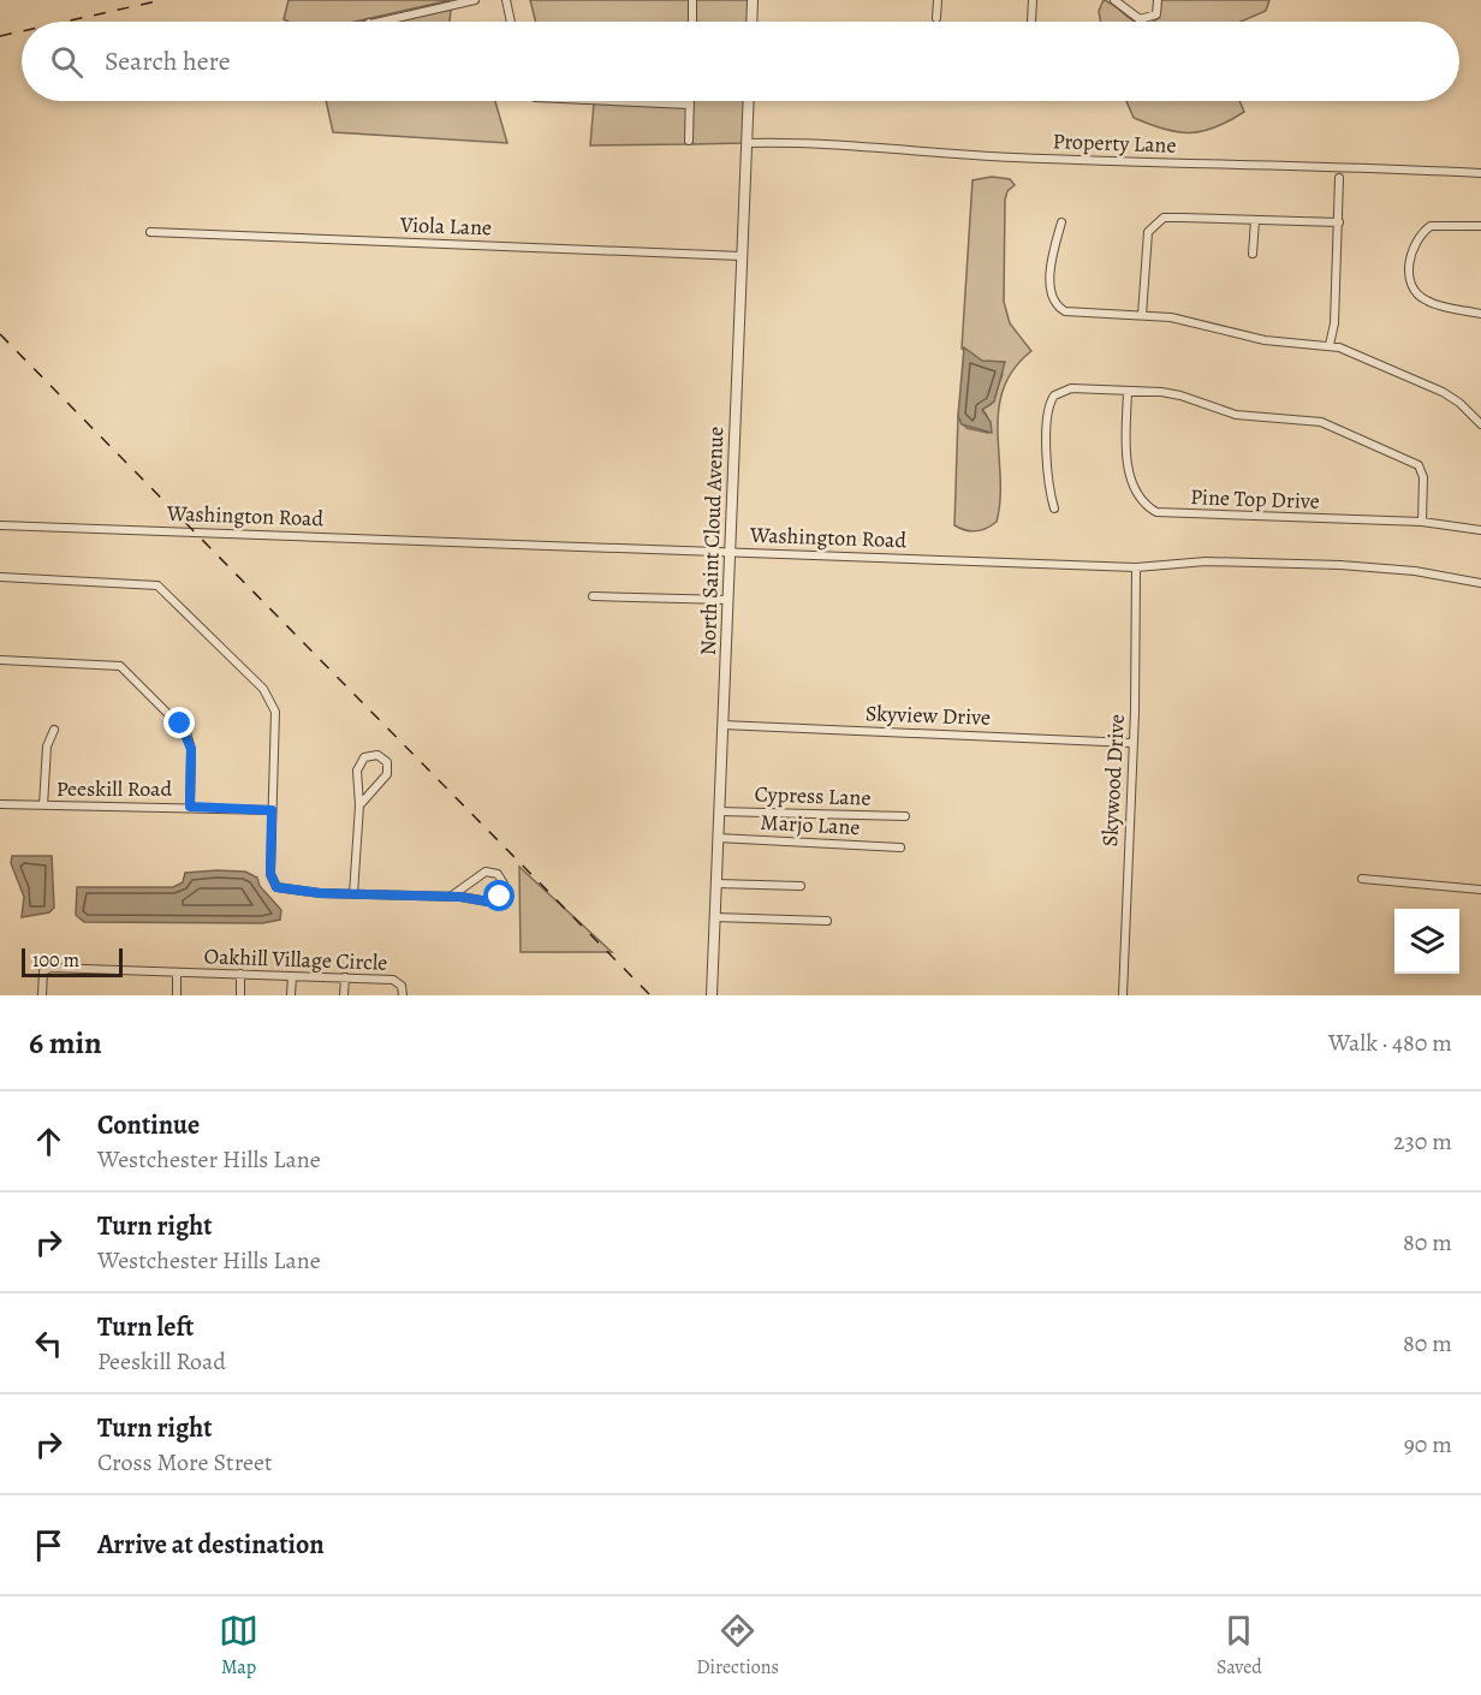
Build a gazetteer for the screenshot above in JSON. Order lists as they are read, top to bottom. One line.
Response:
{"streets":{"street":["Property Lane","Viola Lane","Pine Top Drive","Washington Road","North Saint Cloud Avenue","Skyview Drive","Skywood Drive","Peeskill Road","Cypress Lane","Marjo Lane","Oakhill Village Circle"]},"crossings":[["Property Lane","North Saint Cloud Avenue"],["Viola Lane","North Saint Cloud Avenue"],["Washington Road","North Saint Cloud Avenue"],["Washington Road","Skywood Drive"],["North Saint Cloud Avenue","Skyview Drive"],["North Saint Cloud Avenue","Cypress Lane"],["North Saint Cloud Avenue","Marjo Lane"],["Skyview Drive","Skywood Drive"]],"scale_bar":"100 m","page":{"search":"Search here","scale":"100 m","heading":["6 min","Walk · 480 m"],"list":[["Continue","Westchester Hills Lane","230 m"],["Turn right","Westchester Hills Lane","80 m"],["Turn left","Peeskill Road","80 m"],["Turn right","Cross More Street","90 m"],"Arrive at destination"],"nav":["Map","Directions","Saved"]}}
